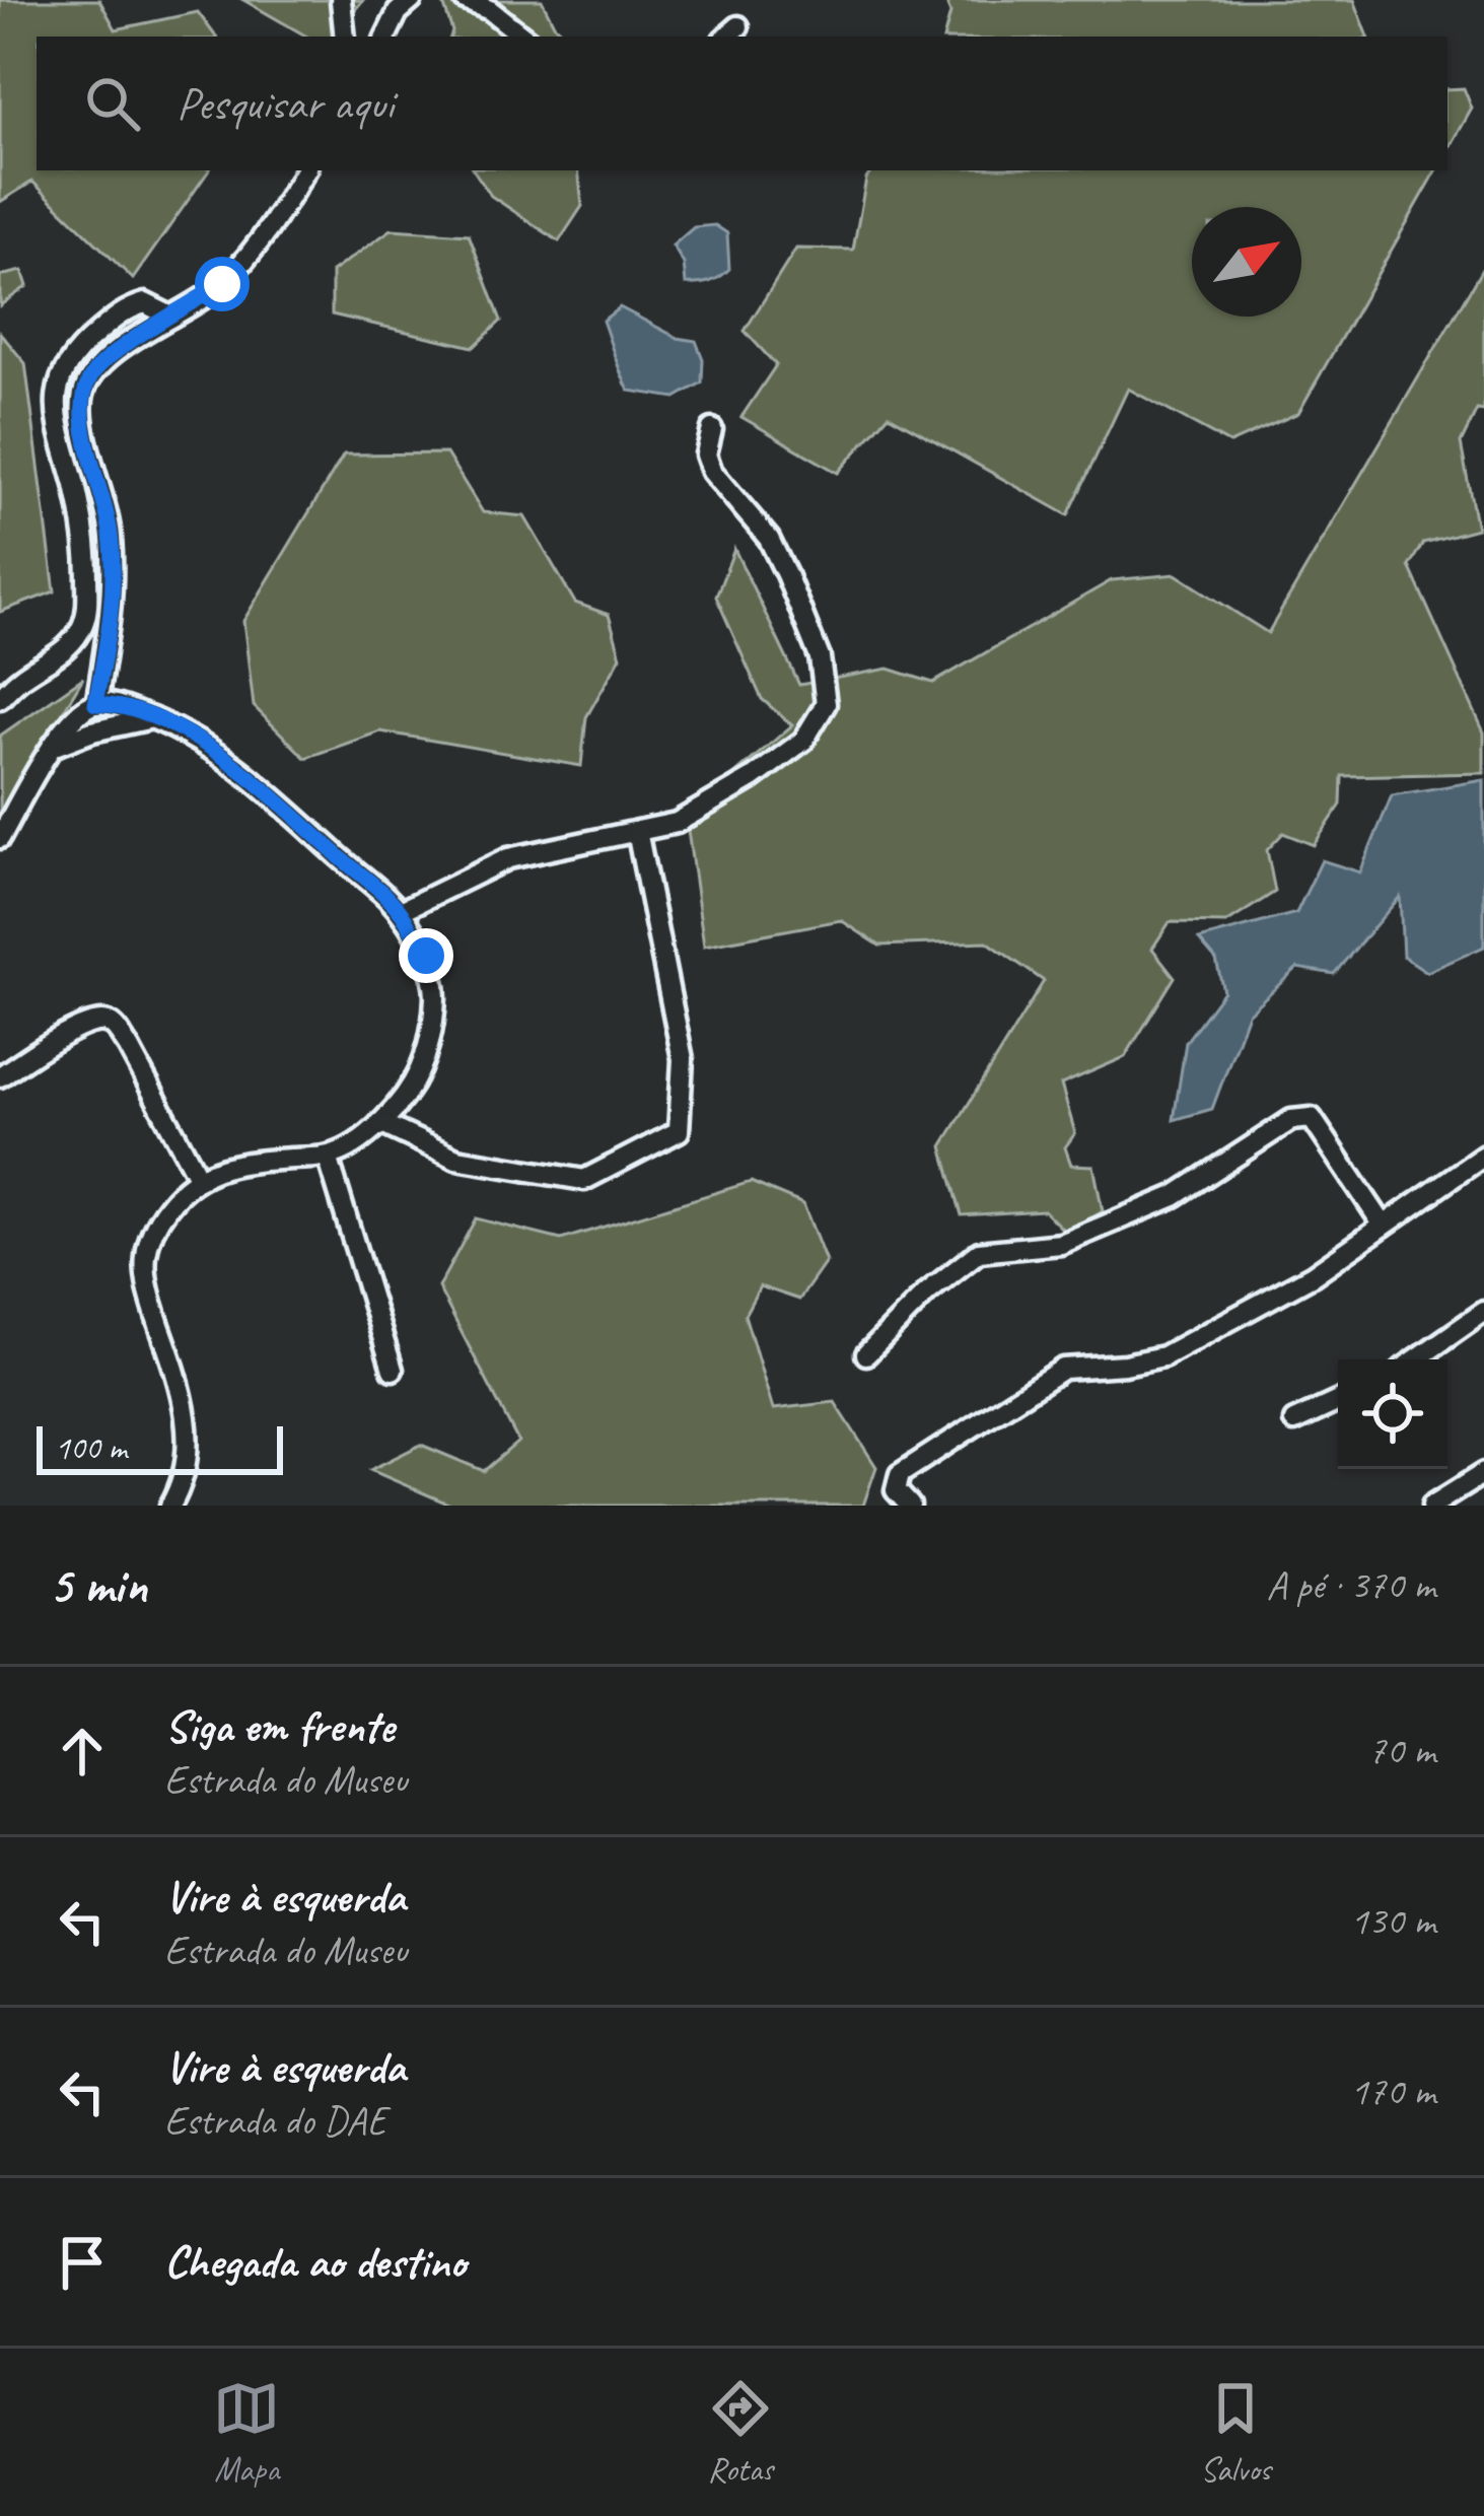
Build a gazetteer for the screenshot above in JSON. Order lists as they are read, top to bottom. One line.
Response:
{"scale_bar":"100 m","north":"top right","page":{"search":"Pesquisar aqui","scale":"100 m","heading":["5 min","A pé · 370 m"],"list":[["Siga em frente","Estrada do Museu","70 m"],["Vire à esquerda","Estrada do Museu","130 m"],["Vire à esquerda","Estrada do DAE","170 m"],"Chegada ao destino"],"nav":["Mapa","Rotas","Salvos"]}}
